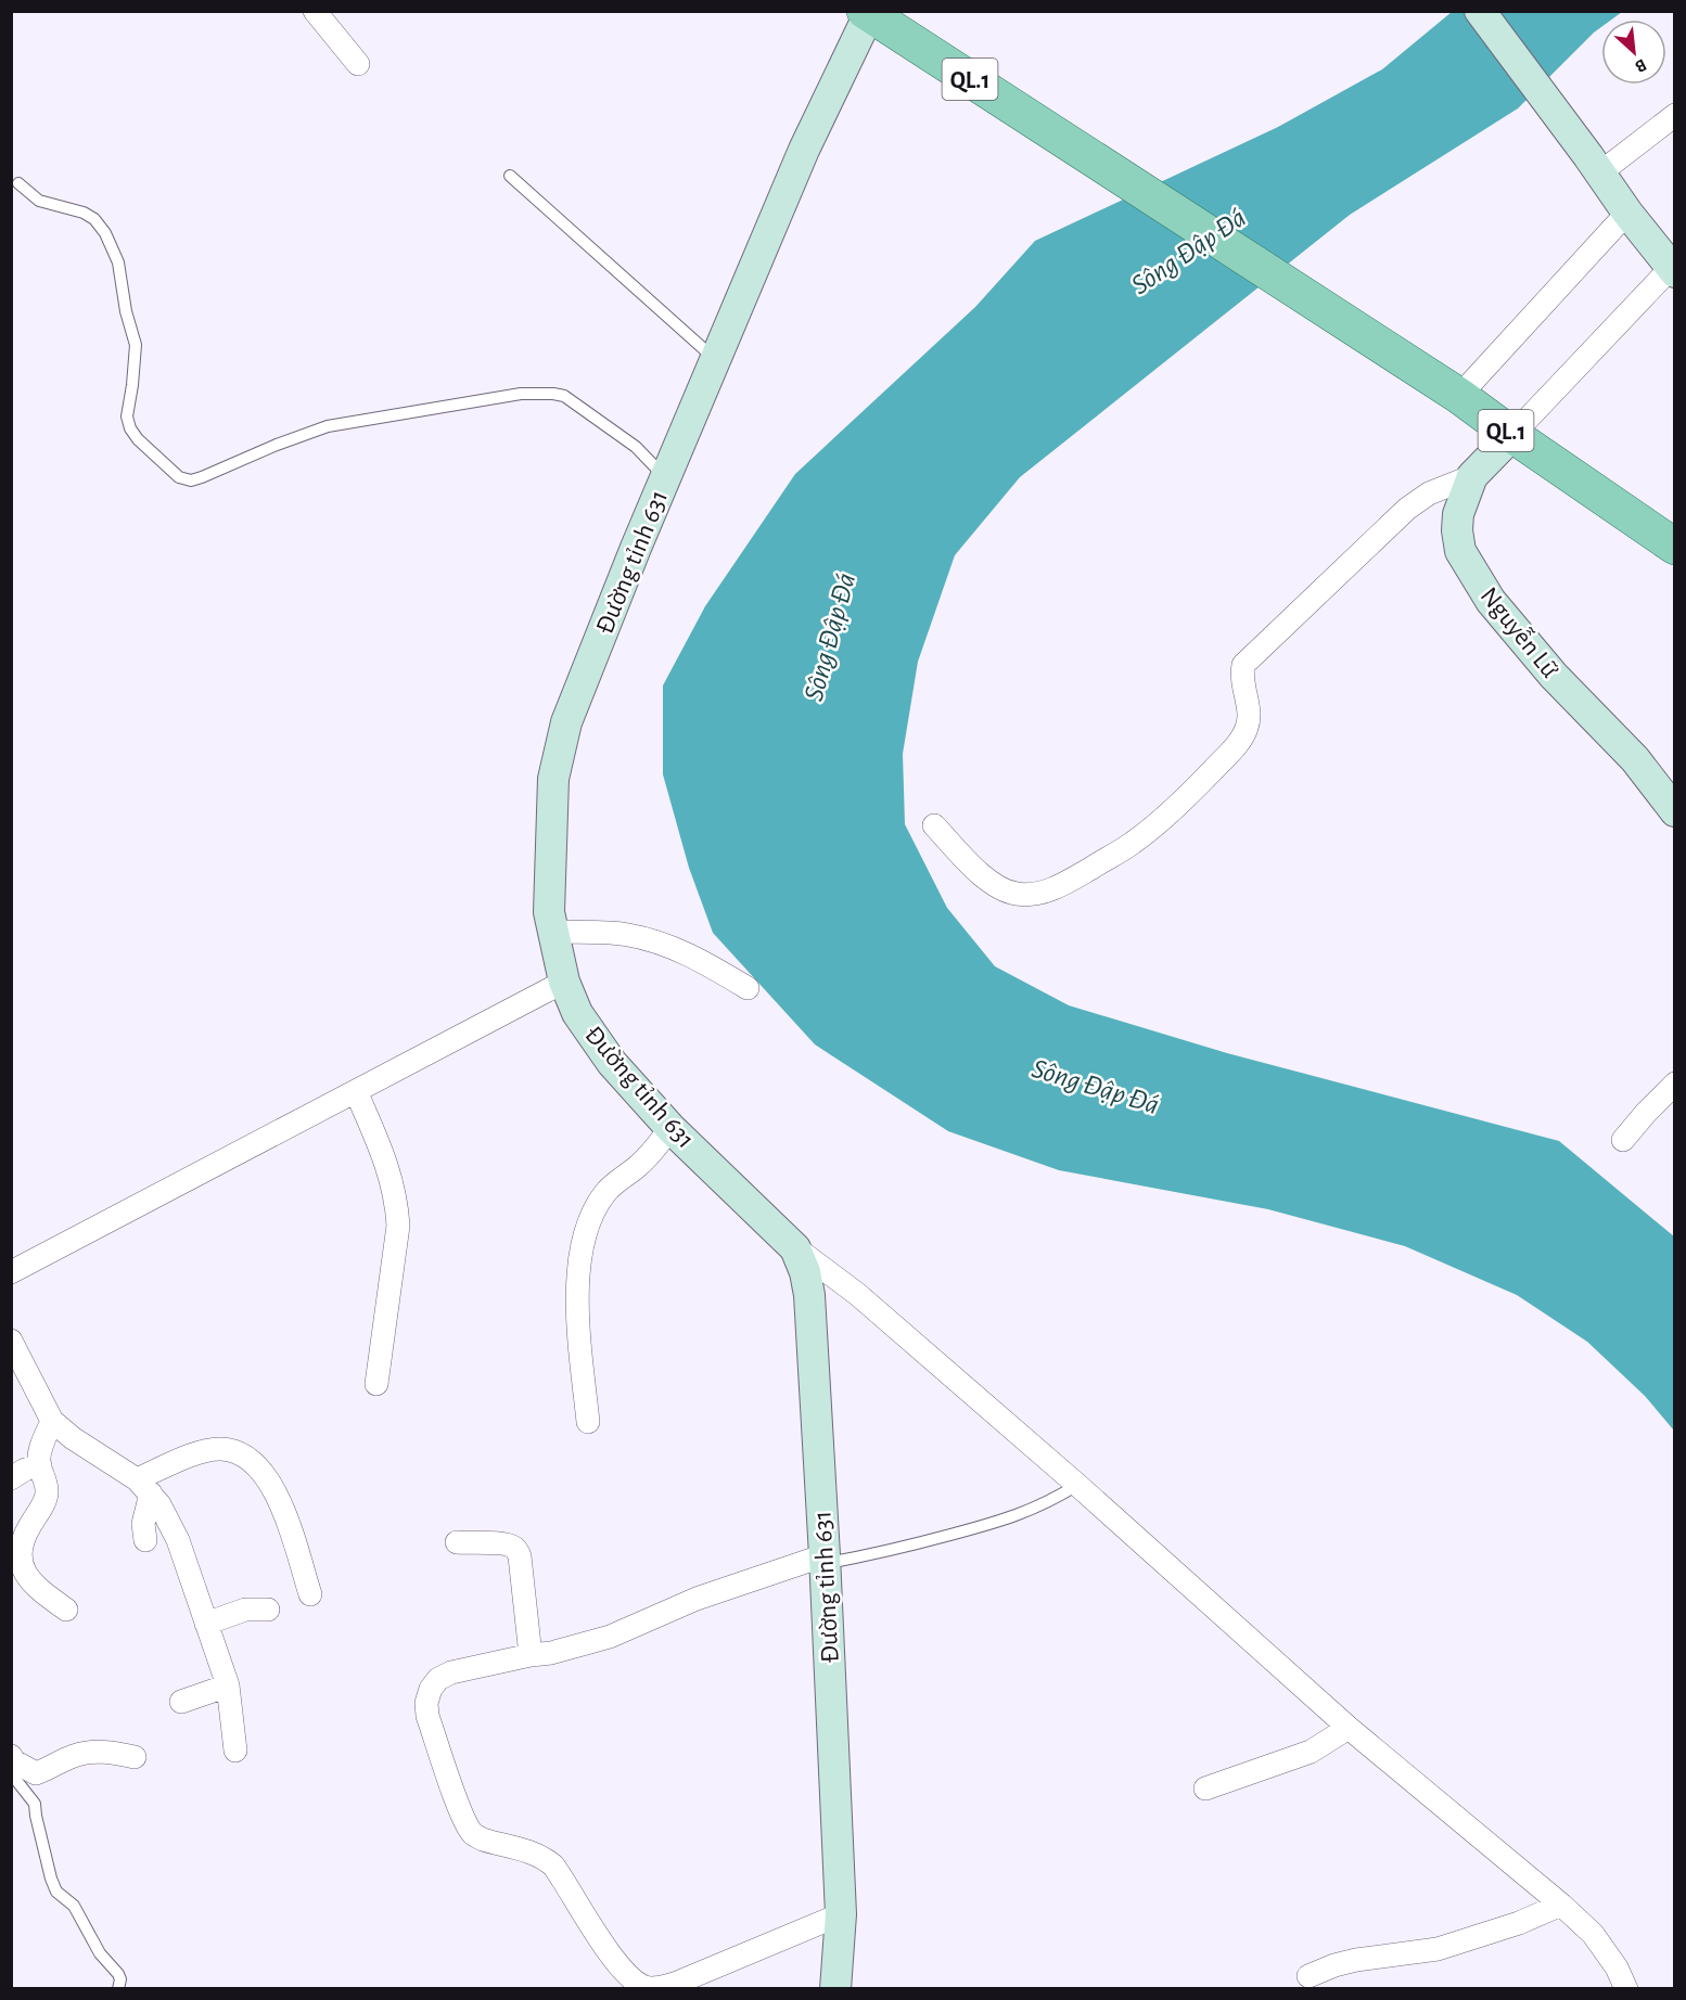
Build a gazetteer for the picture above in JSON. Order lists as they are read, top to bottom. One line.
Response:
{"streets":{"main road":["QL.1","Đường tỉnh 631","Nguyễn Lữ"]},"crossings":[["QL.1","Đường tỉnh 631"],["QL.1","Nguyễn Lữ"]],"water":["Sông Đập Đá"],"north":"bottom right"}
